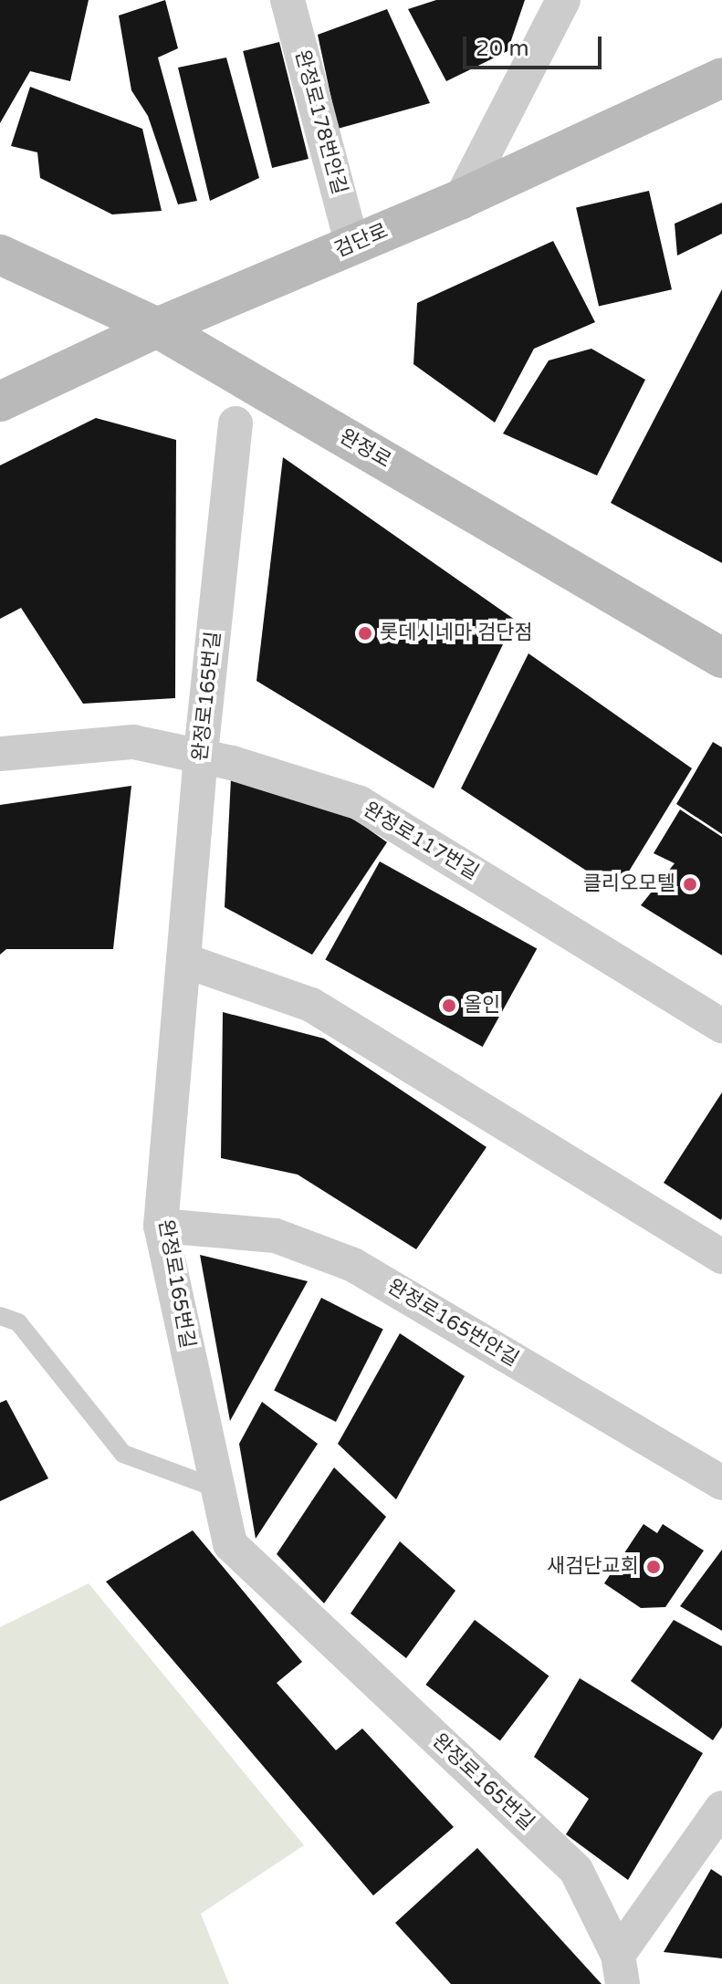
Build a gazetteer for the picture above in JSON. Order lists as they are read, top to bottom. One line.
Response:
{"streets":{"main road":["검단로","완정로"],"street":["완정로178번안길","완정로165번길","완정로117번길","완정로165번안길"]},"crossings":[["완정로178번안길","검단로"],["검단로","완정로"],["완정로165번길","완정로117번길"],["완정로165번길","완정로165번안길"]],"places":["롯데시네마 검단점","클리오모텔","올인","새검단교회"],"scale_bar":"20 m"}
